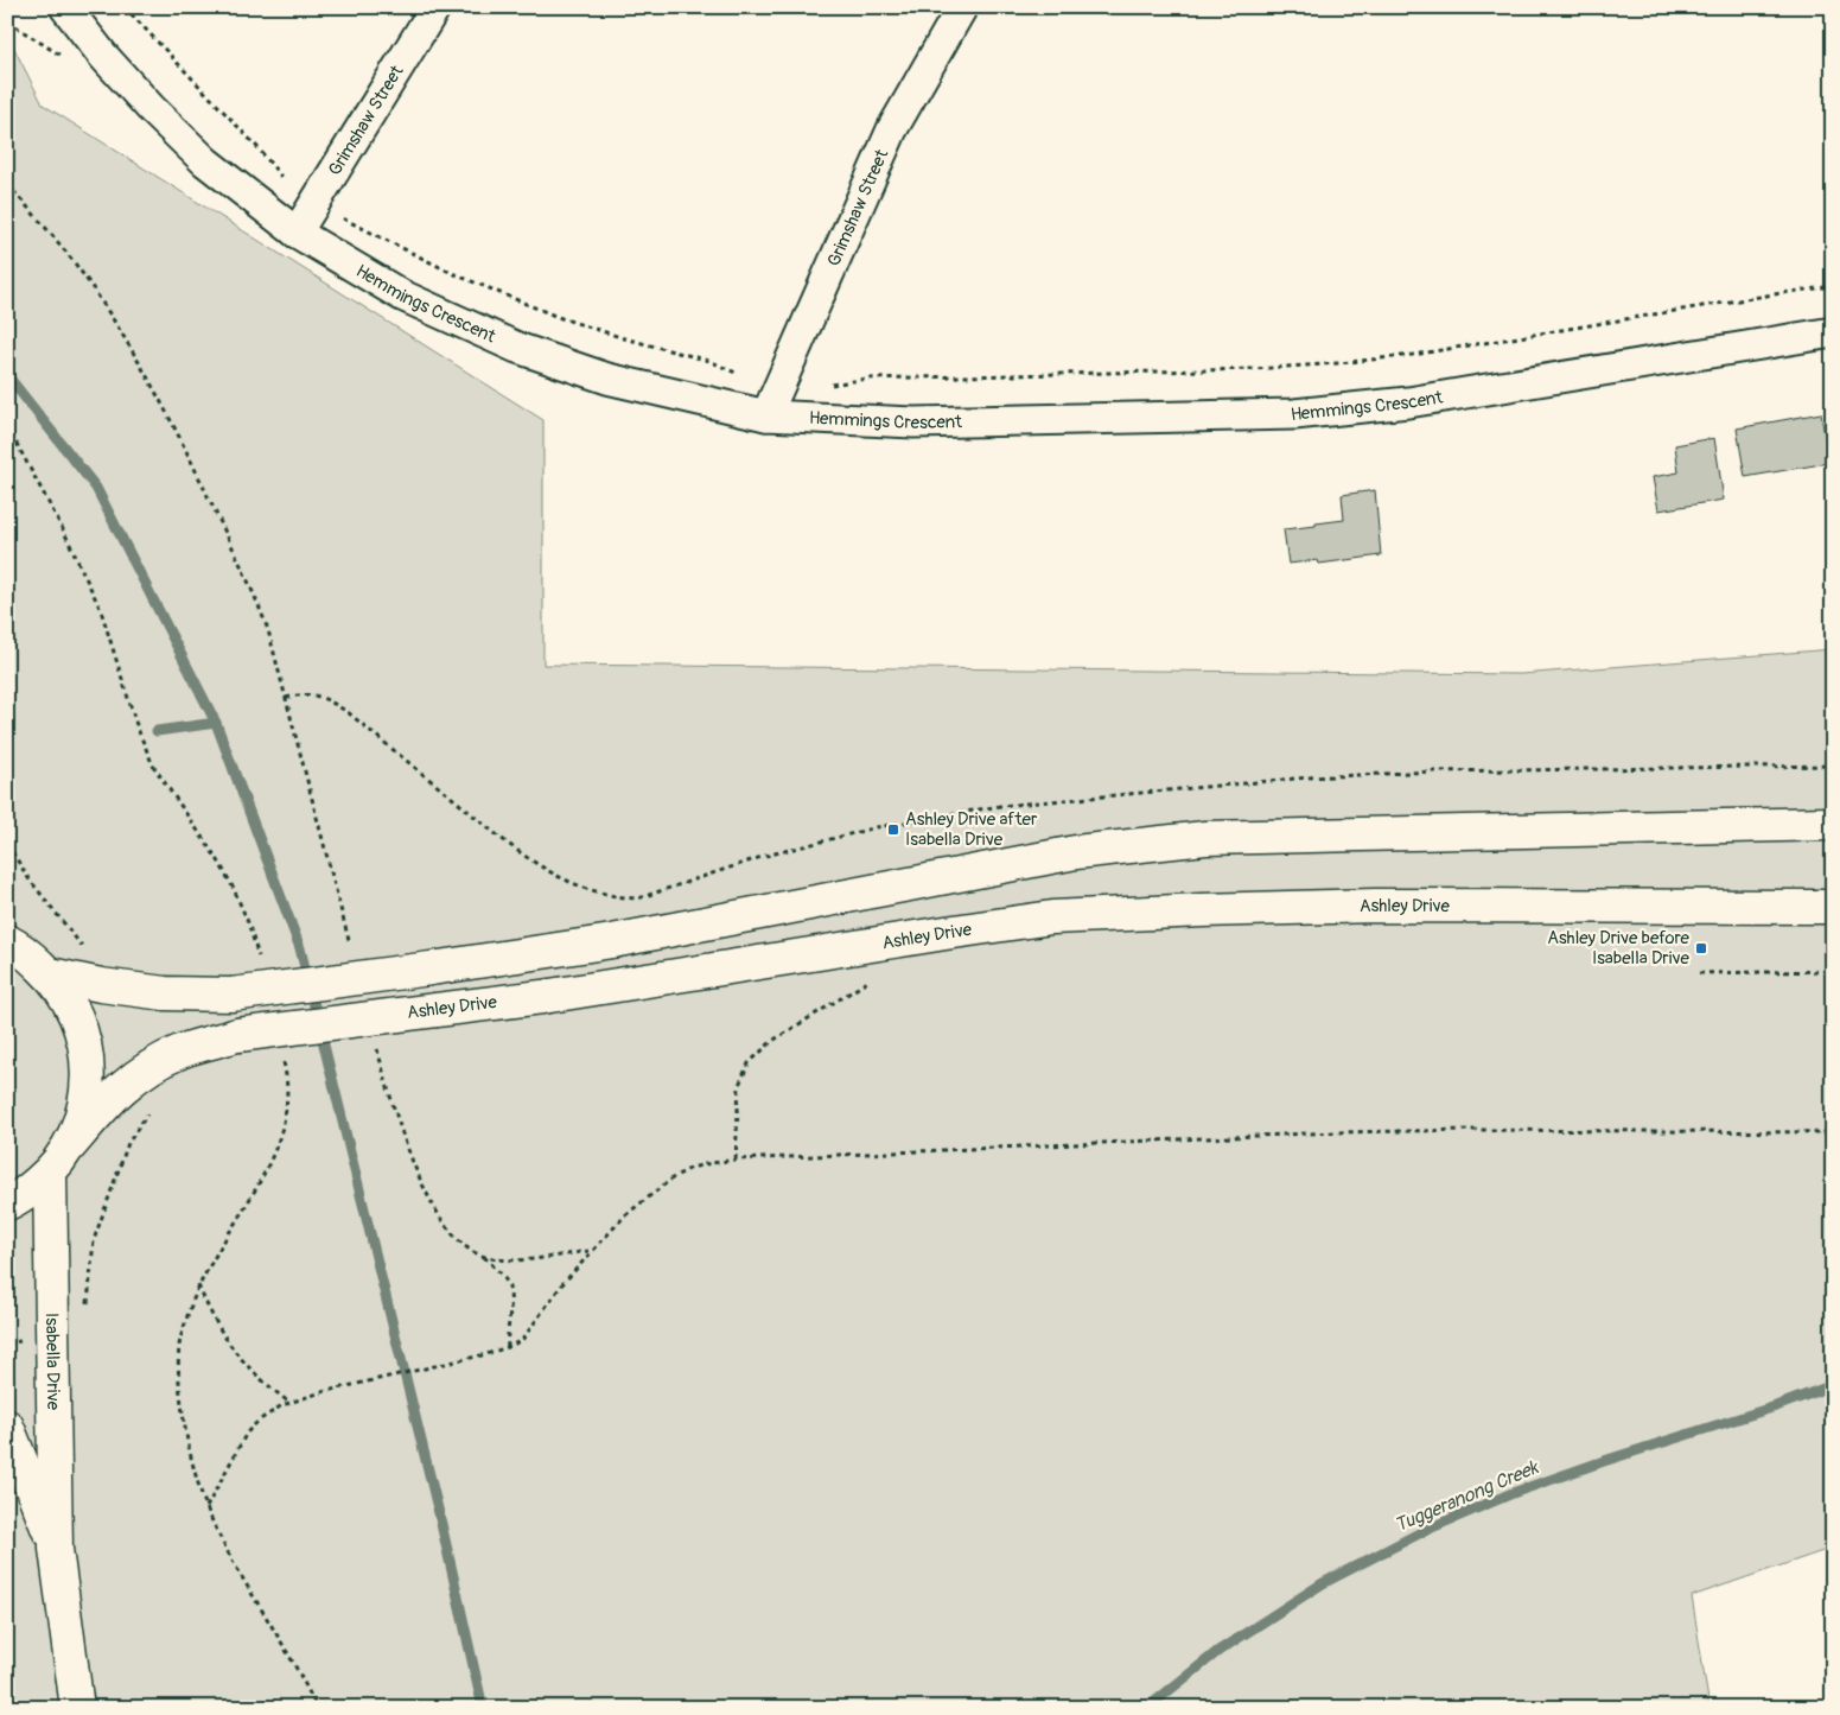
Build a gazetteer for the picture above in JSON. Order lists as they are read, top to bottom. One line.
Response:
{"streets":{"main road":["Ashley Drive","Isabella Drive"],"street":["Grimshaw Street","Hemmings Crescent"]},"crossings":[["Grimshaw Street","Hemmings Crescent"],["Ashley Drive","Isabella Drive"]],"water":["Tuggeranong Creek"],"places":{"transit":["Ashley Drive after Isabella Drive","Ashley Drive before Isabella Drive"]}}
